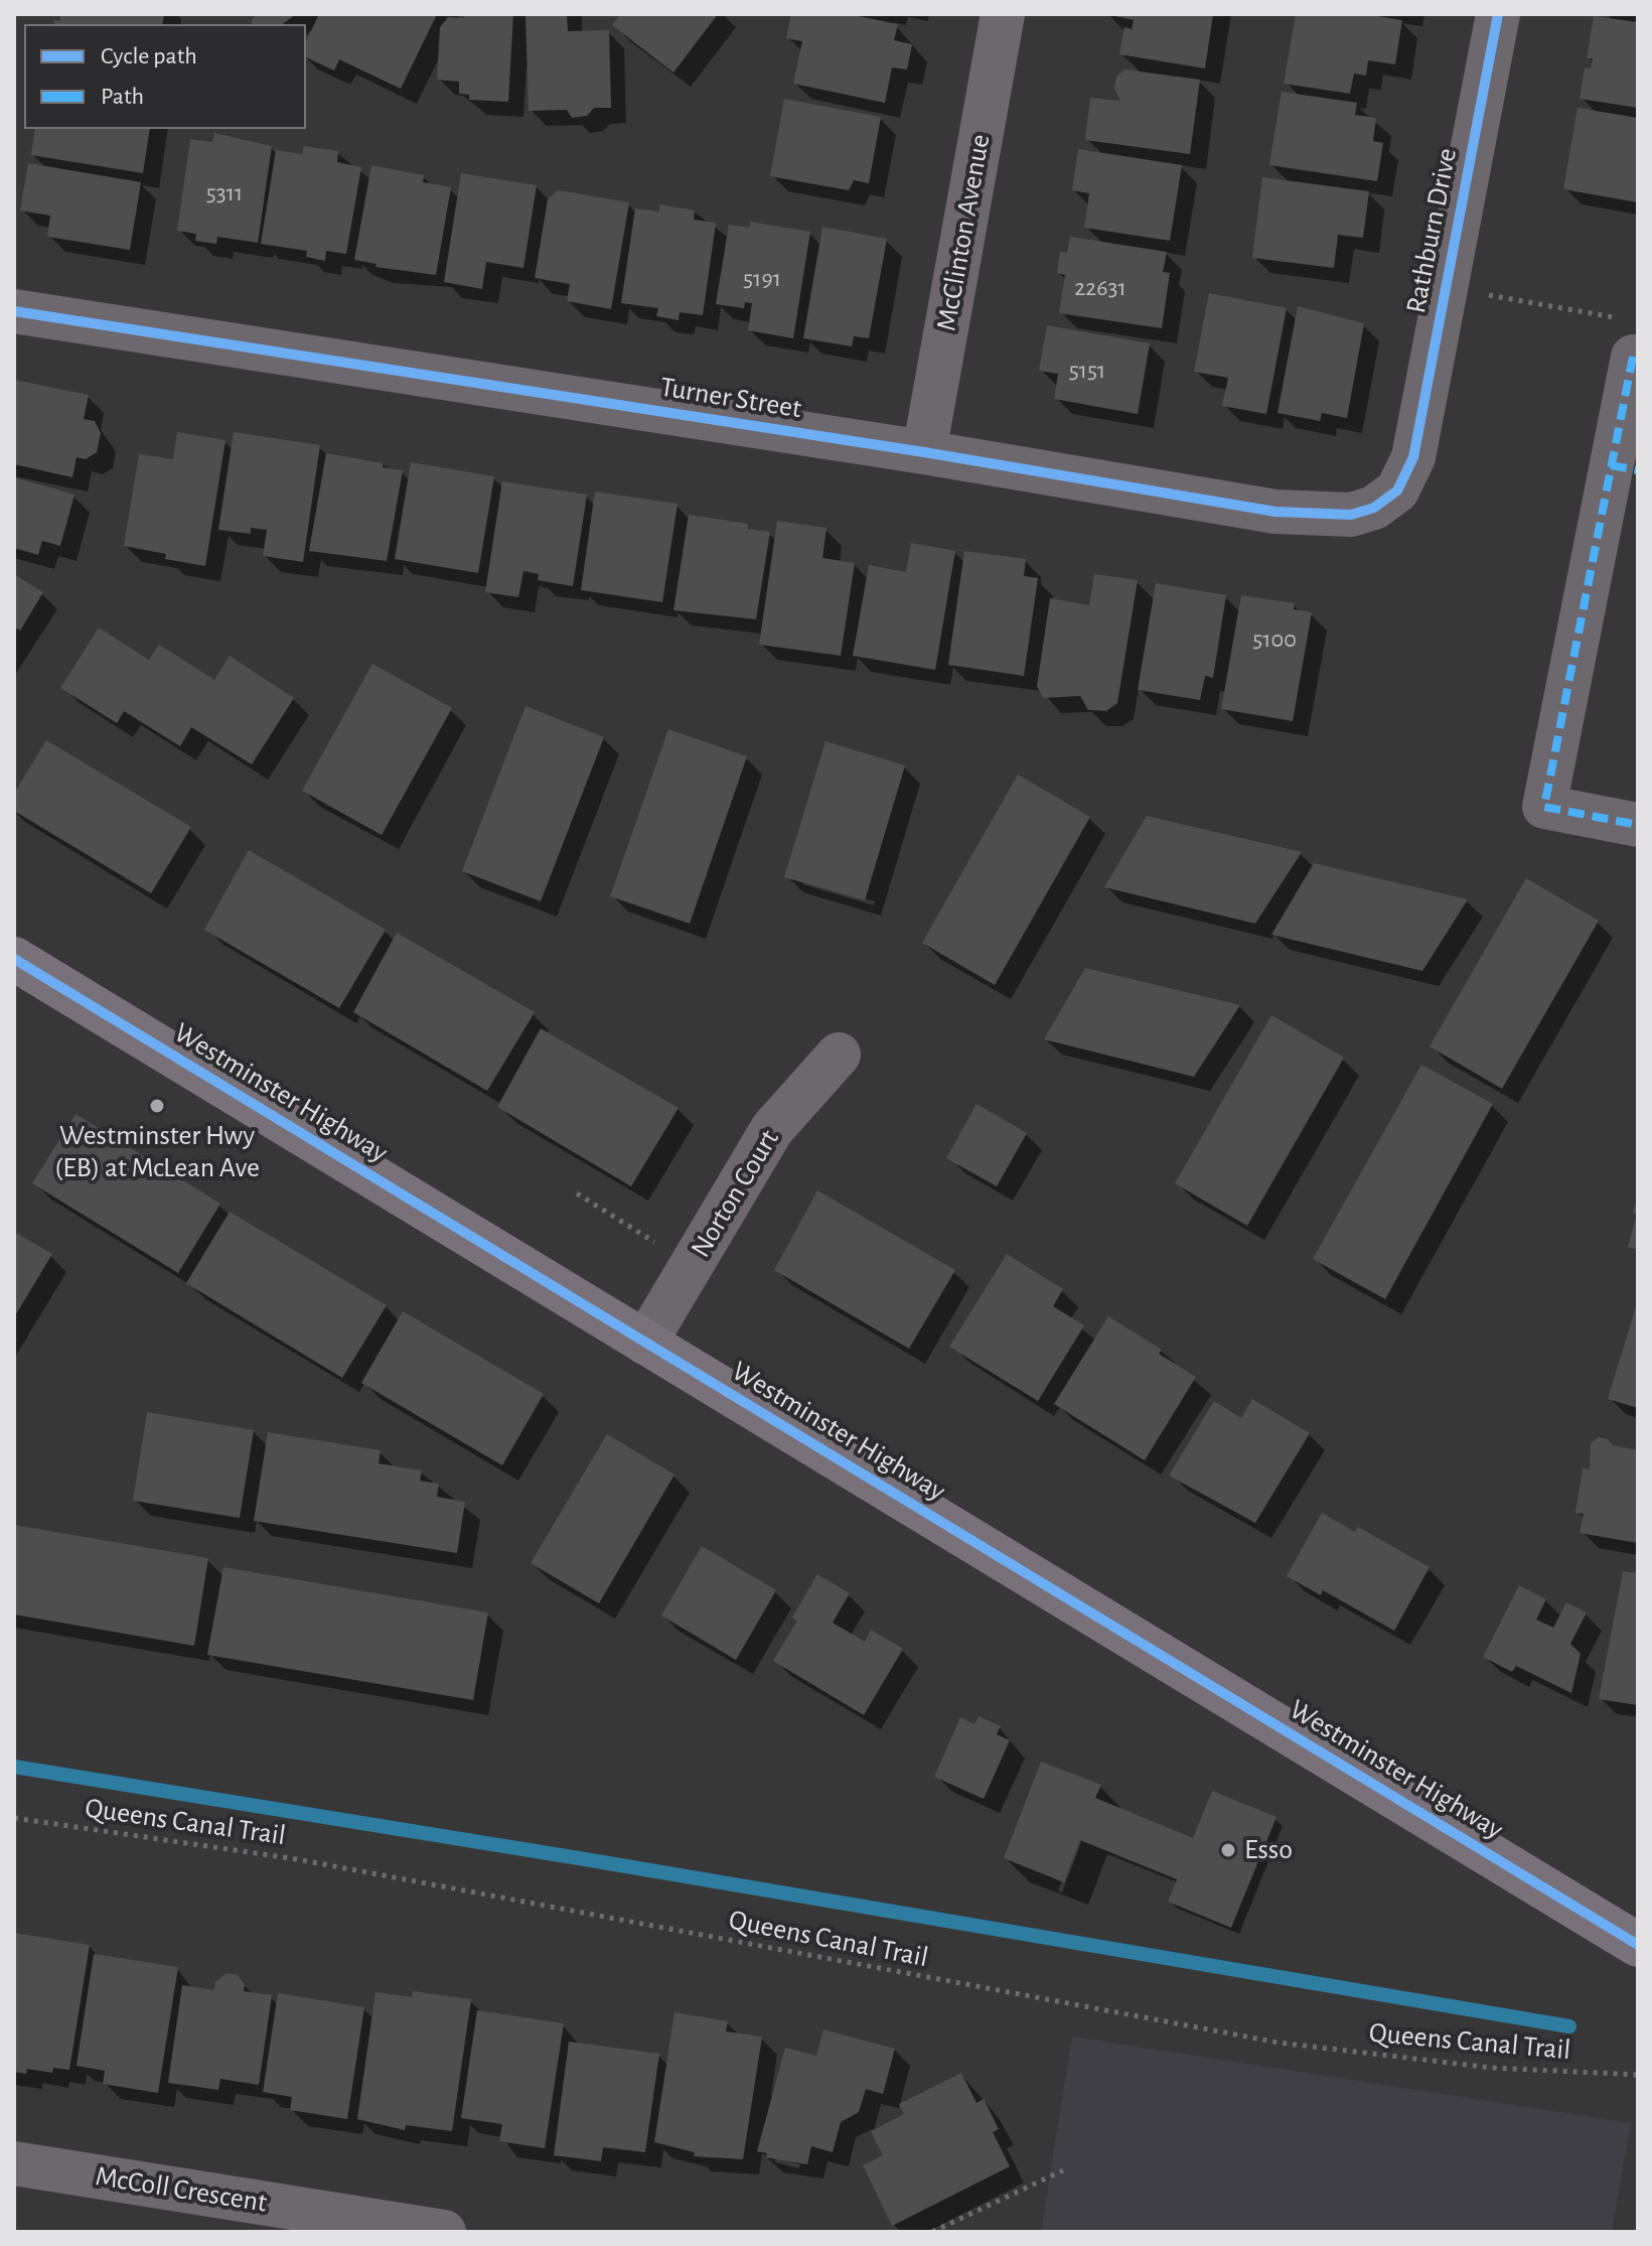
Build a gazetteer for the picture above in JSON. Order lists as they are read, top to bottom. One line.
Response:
{"streets":{"main road":["Westminster Highway"],"street":["Rathburn Drive","McClinton Avenue","Turner Street","Norton Court","McColl Crescent"],"path":["Queens Canal Trail"]},"crossings":[["Rathburn Drive","Turner Street"],["McClinton Avenue","Turner Street"],["Westminster Highway","Norton Court"]],"places":["Westminster Hwy (EB) at McLean Ave","Esso"],"house_numbers":["5311","5191","22631","5151","5100"],"legend":["Cycle path","Path"]}
